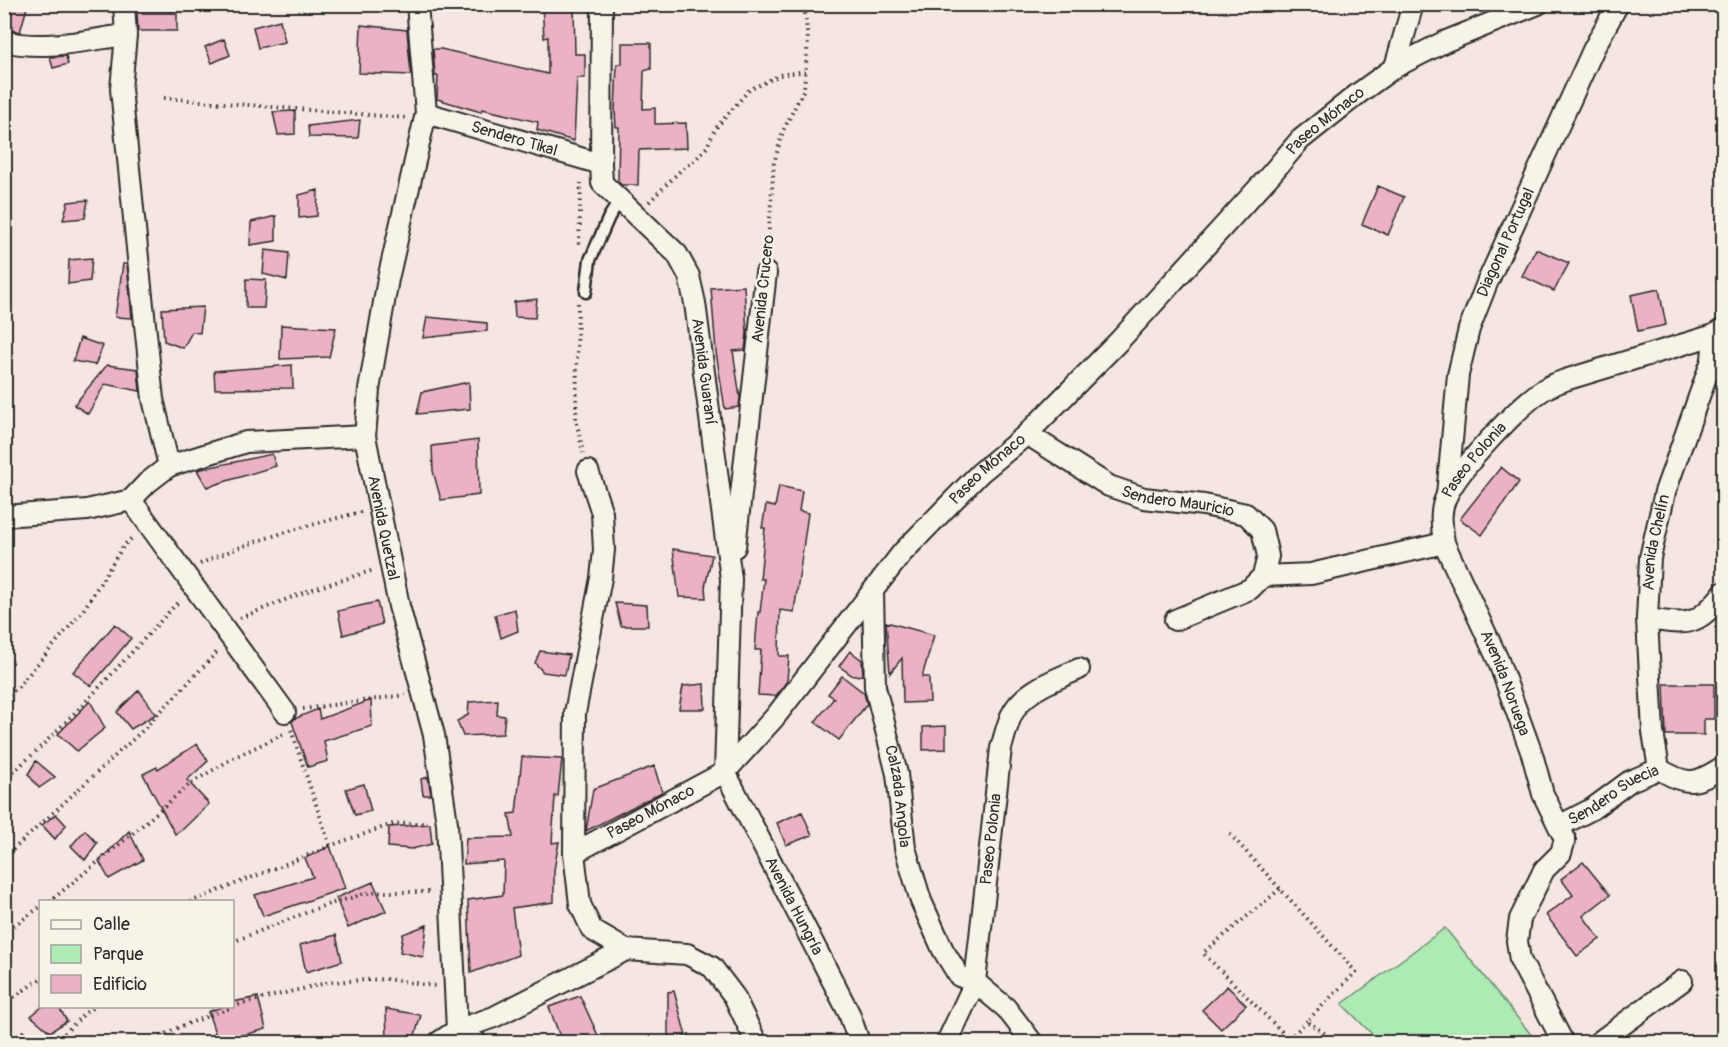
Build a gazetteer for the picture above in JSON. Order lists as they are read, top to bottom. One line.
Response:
{"streets":{"street":["Paseo Mónaco","Sendero Tikal","Diagonal Portugal","Avenida Crucero","Avenida Guaraní","Paseo Polonia","Sendero Mauricio","Avenida Quetzal","Avenida Chelín","Avenida Noruega","Calzada Angola","Sendero Suecia","Avenida Hungría"]},"crossings":[["Paseo Mónaco","Avenida Guaraní"],["Paseo Mónaco","Sendero Mauricio"],["Paseo Mónaco","Calzada Angola"],["Paseo Mónaco","Avenida Hungría"],["Sendero Tikal","Avenida Guaraní"],["Sendero Tikal","Avenida Quetzal"],["Diagonal Portugal","Paseo Polonia"],["Avenida Crucero","Avenida Guaraní"],["Avenida Guaraní","Avenida Hungría"],["Paseo Polonia","Avenida Chelín"],["Paseo Polonia","Avenida Noruega"],["Paseo Polonia","Calzada Angola"],["Avenida Chelín","Sendero Suecia"],["Avenida Noruega","Sendero Suecia"]],"legend":["Calle","Parque","Edificio"]}
